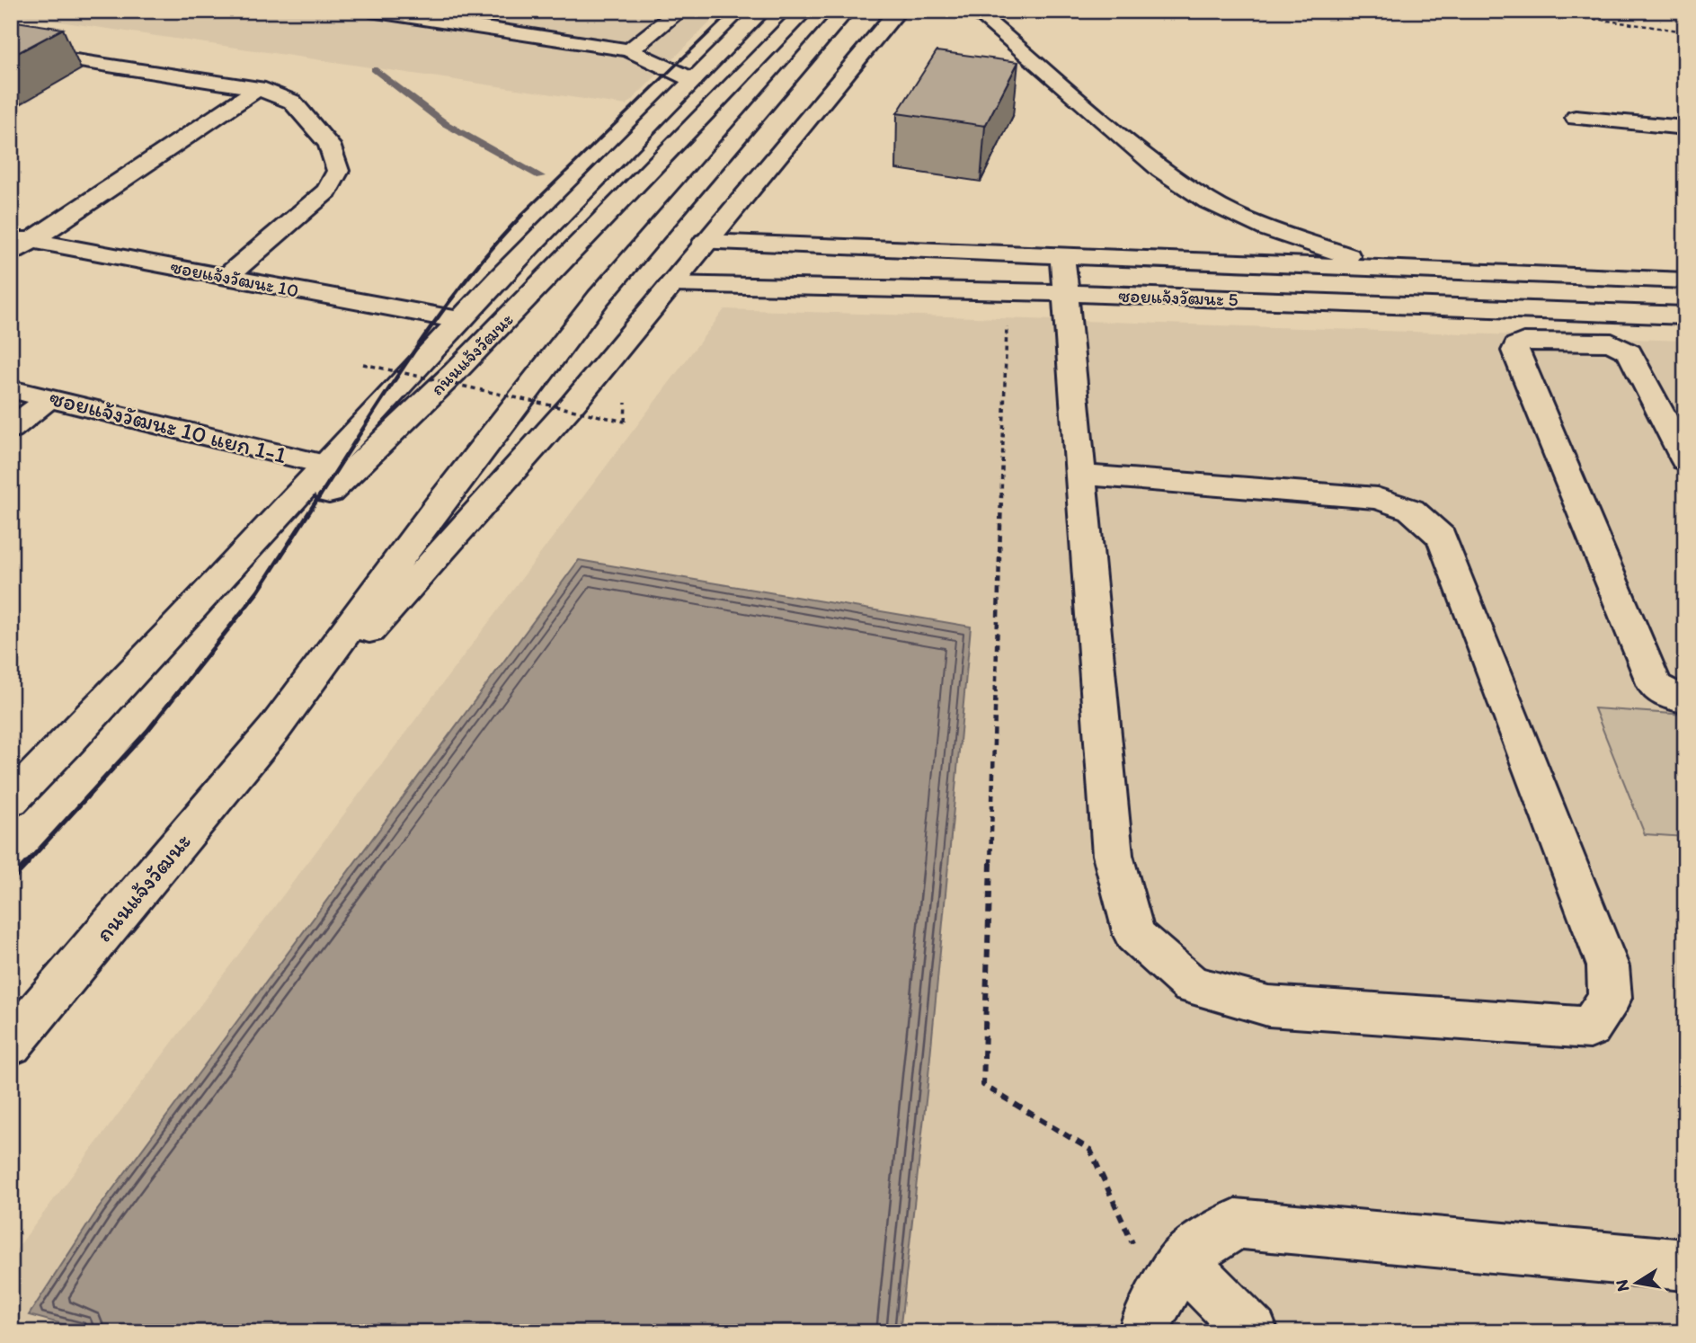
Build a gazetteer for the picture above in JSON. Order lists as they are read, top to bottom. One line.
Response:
{"streets":{"main road":["ซอยแจ้งวัฒนะ 10","ซอยแจ้งวัฒนะ 5","ถนนแจ้งวัฒนะ","ซอยแจ้งวัฒนะ 10 แยก 1-1"]},"crossings":[["ซอยแจ้งวัฒนะ 10","ถนนแจ้งวัฒนะ"],["ซอยแจ้งวัฒนะ 5","ถนนแจ้งวัฒนะ"],["ถนนแจ้งวัฒนะ","ซอยแจ้งวัฒนะ 10 แยก 1-1"]],"north":"left"}
